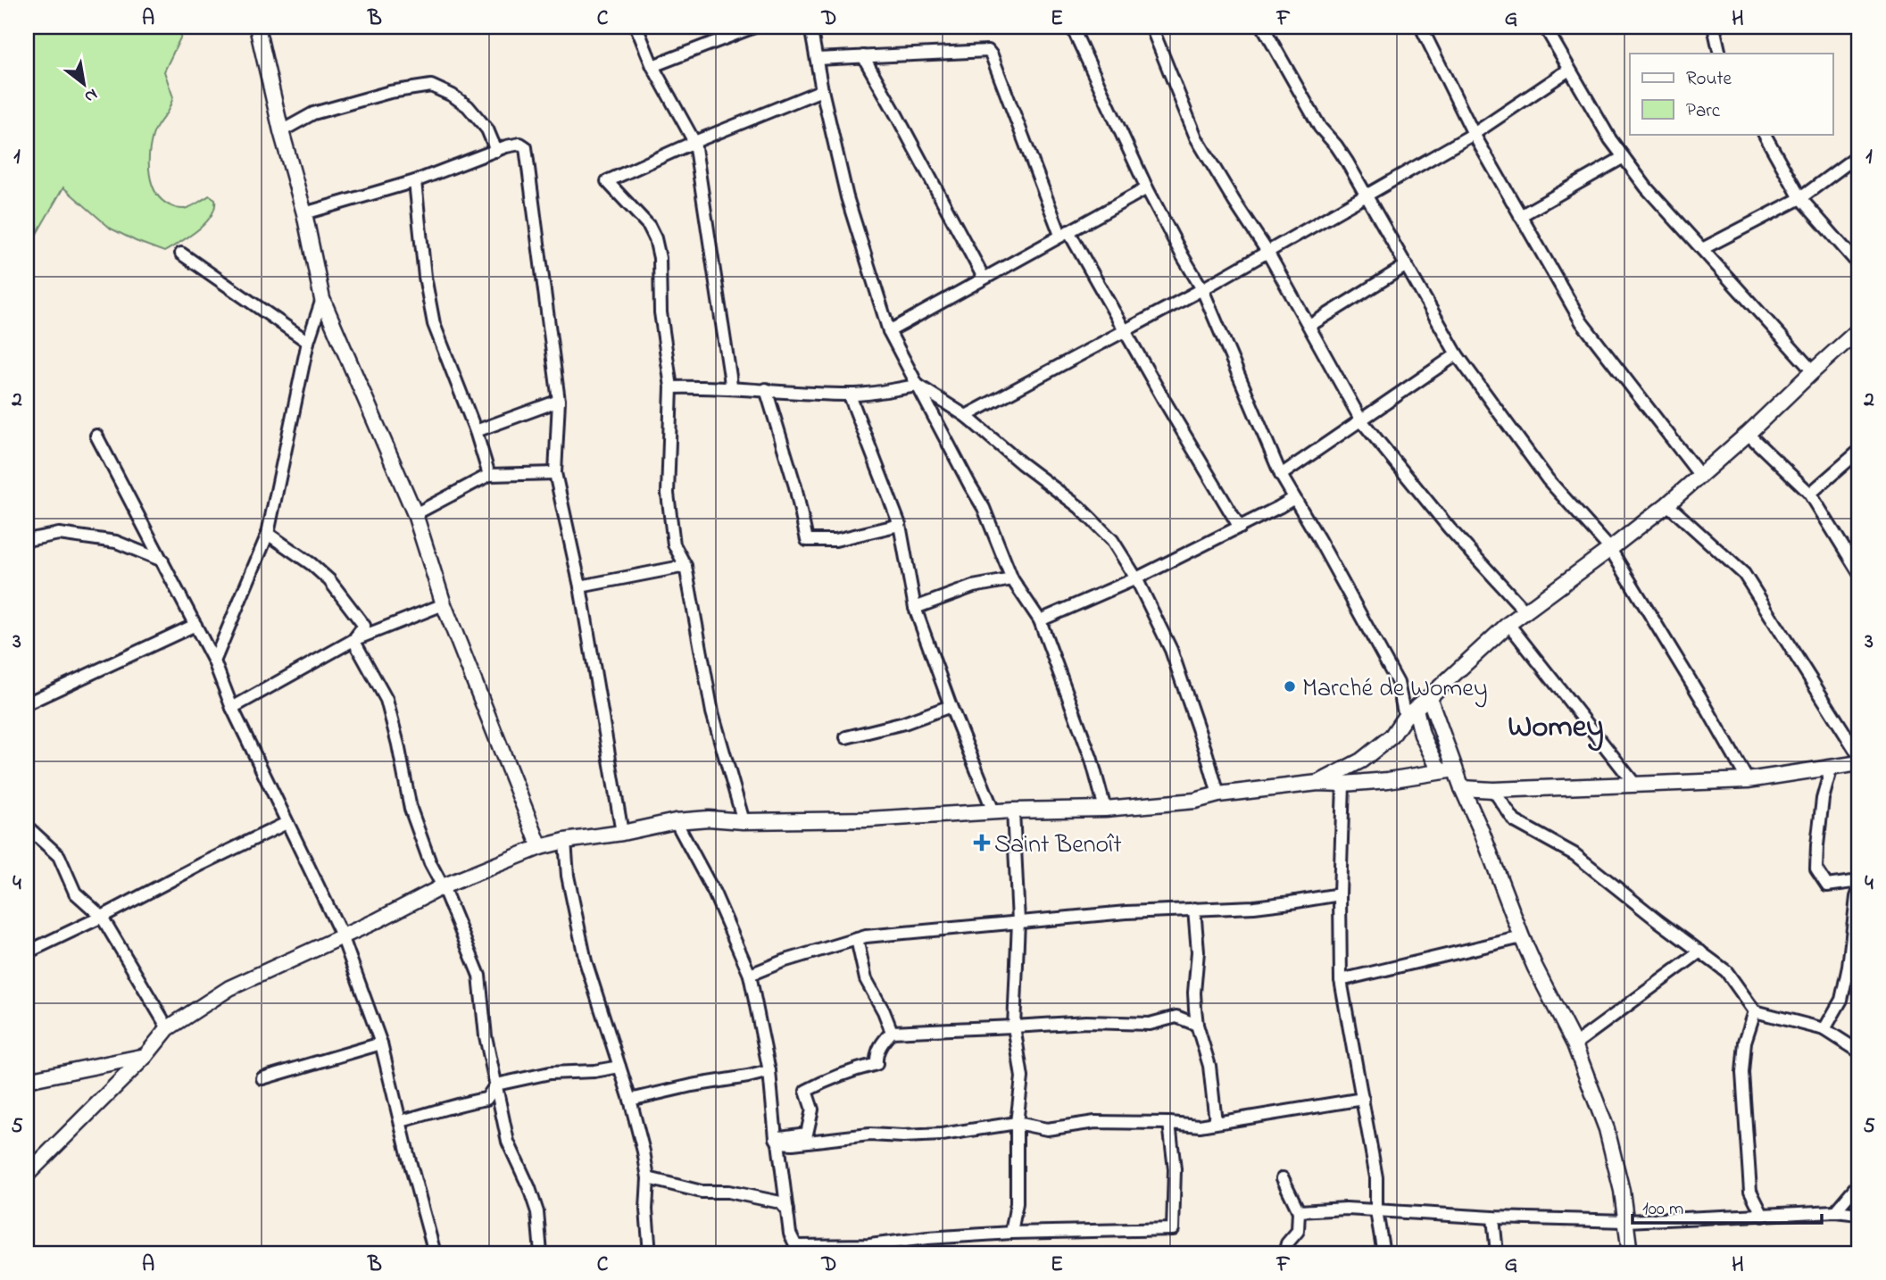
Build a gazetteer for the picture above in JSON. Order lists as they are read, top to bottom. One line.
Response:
{"districts":["Womey"],"places":{"other":["Marché de Womey"],"health":["Saint Benoît"]},"legend":["Route","Parc"],"scale_bar":"100 m","north":"bottom right","grid":{"columns":["A","B","C","D","E","F","G","H"],"rows":["1","2","3","4","5"]}}
